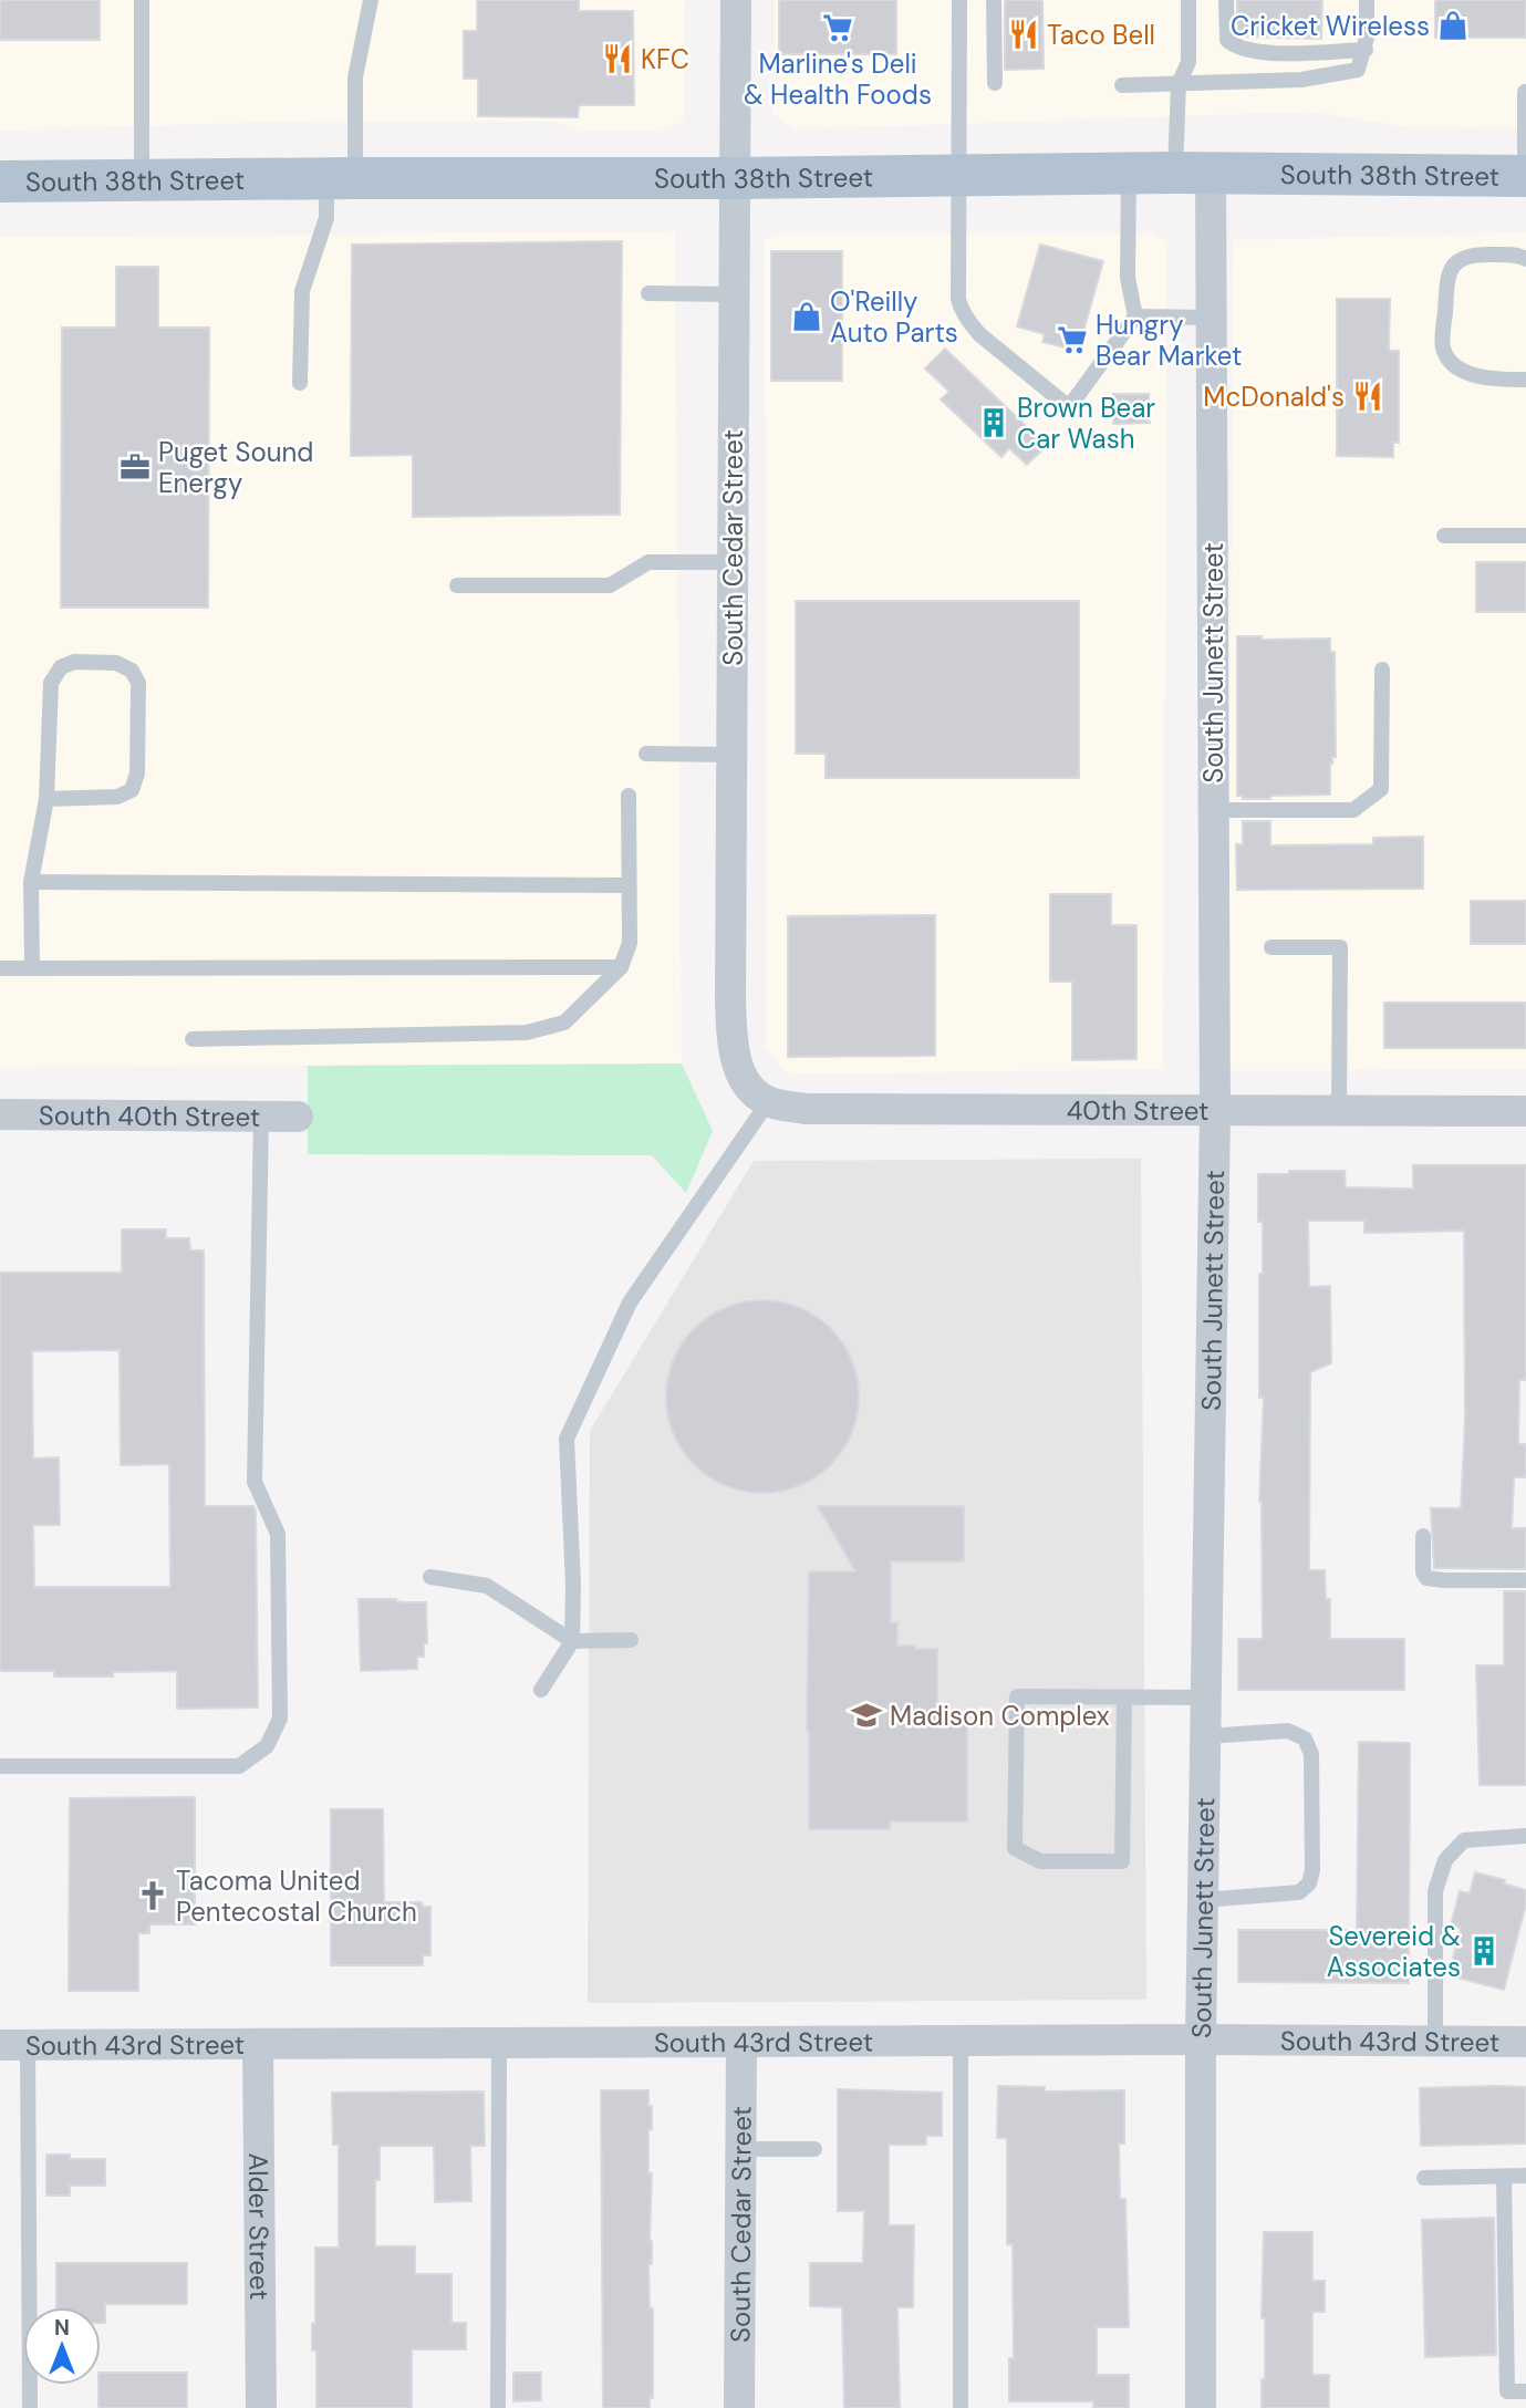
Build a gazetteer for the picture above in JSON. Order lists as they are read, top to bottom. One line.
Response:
{"streets":{"main road":["South 38th Street"],"street":["South Cedar Street","South Junett Street","40th Street","South 40th Street","South 43rd Street","Alder Street"]},"crossings":[["South 38th Street","South Cedar Street"],["South 38th Street","South Junett Street"],["South Cedar Street","40th Street"],["South Cedar Street","South 43rd Street"],["South Junett Street","40th Street"],["South Junett Street","South 43rd Street"],["South 43rd Street","Alder Street"]],"places":{"shop":["Cricket Wireless","O'Reilly Auto Parts"],"supermarket":["Marline's Deli & Health Foods","Hungry Bear Market"],"restaurant":["Taco Bell","KFC","McDonald's"],"building":["Brown Bear Car Wash","Severeid & Associates"],"office":["Puget Sound Energy"],"school or university":["Madison Complex"],"church":["Tacoma United Pentecostal Church"]},"north":"top"}
